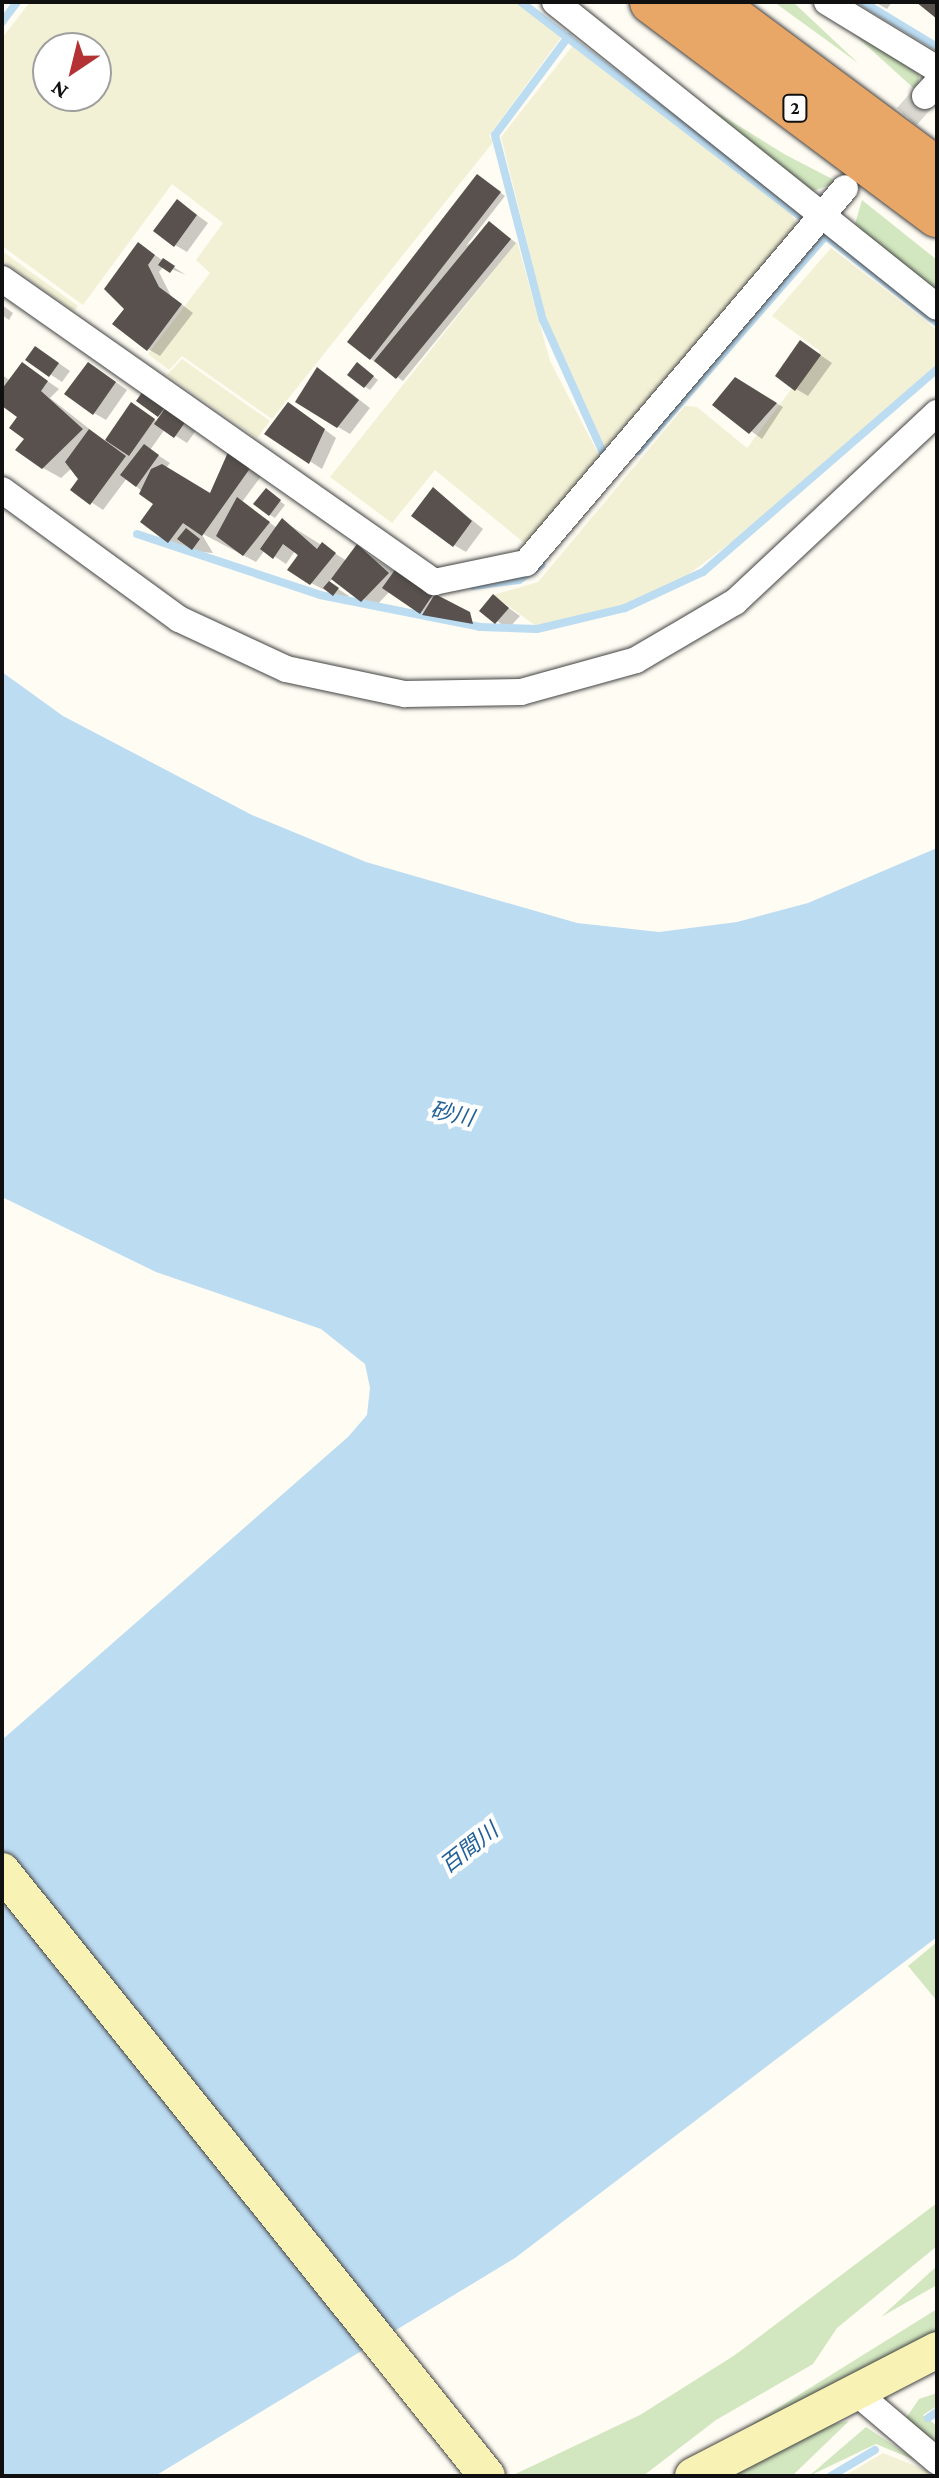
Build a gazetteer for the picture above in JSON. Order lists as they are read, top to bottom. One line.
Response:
{"streets":{"highway":["2"]},"water":["砂川","百間川"],"north":"bottom left"}
